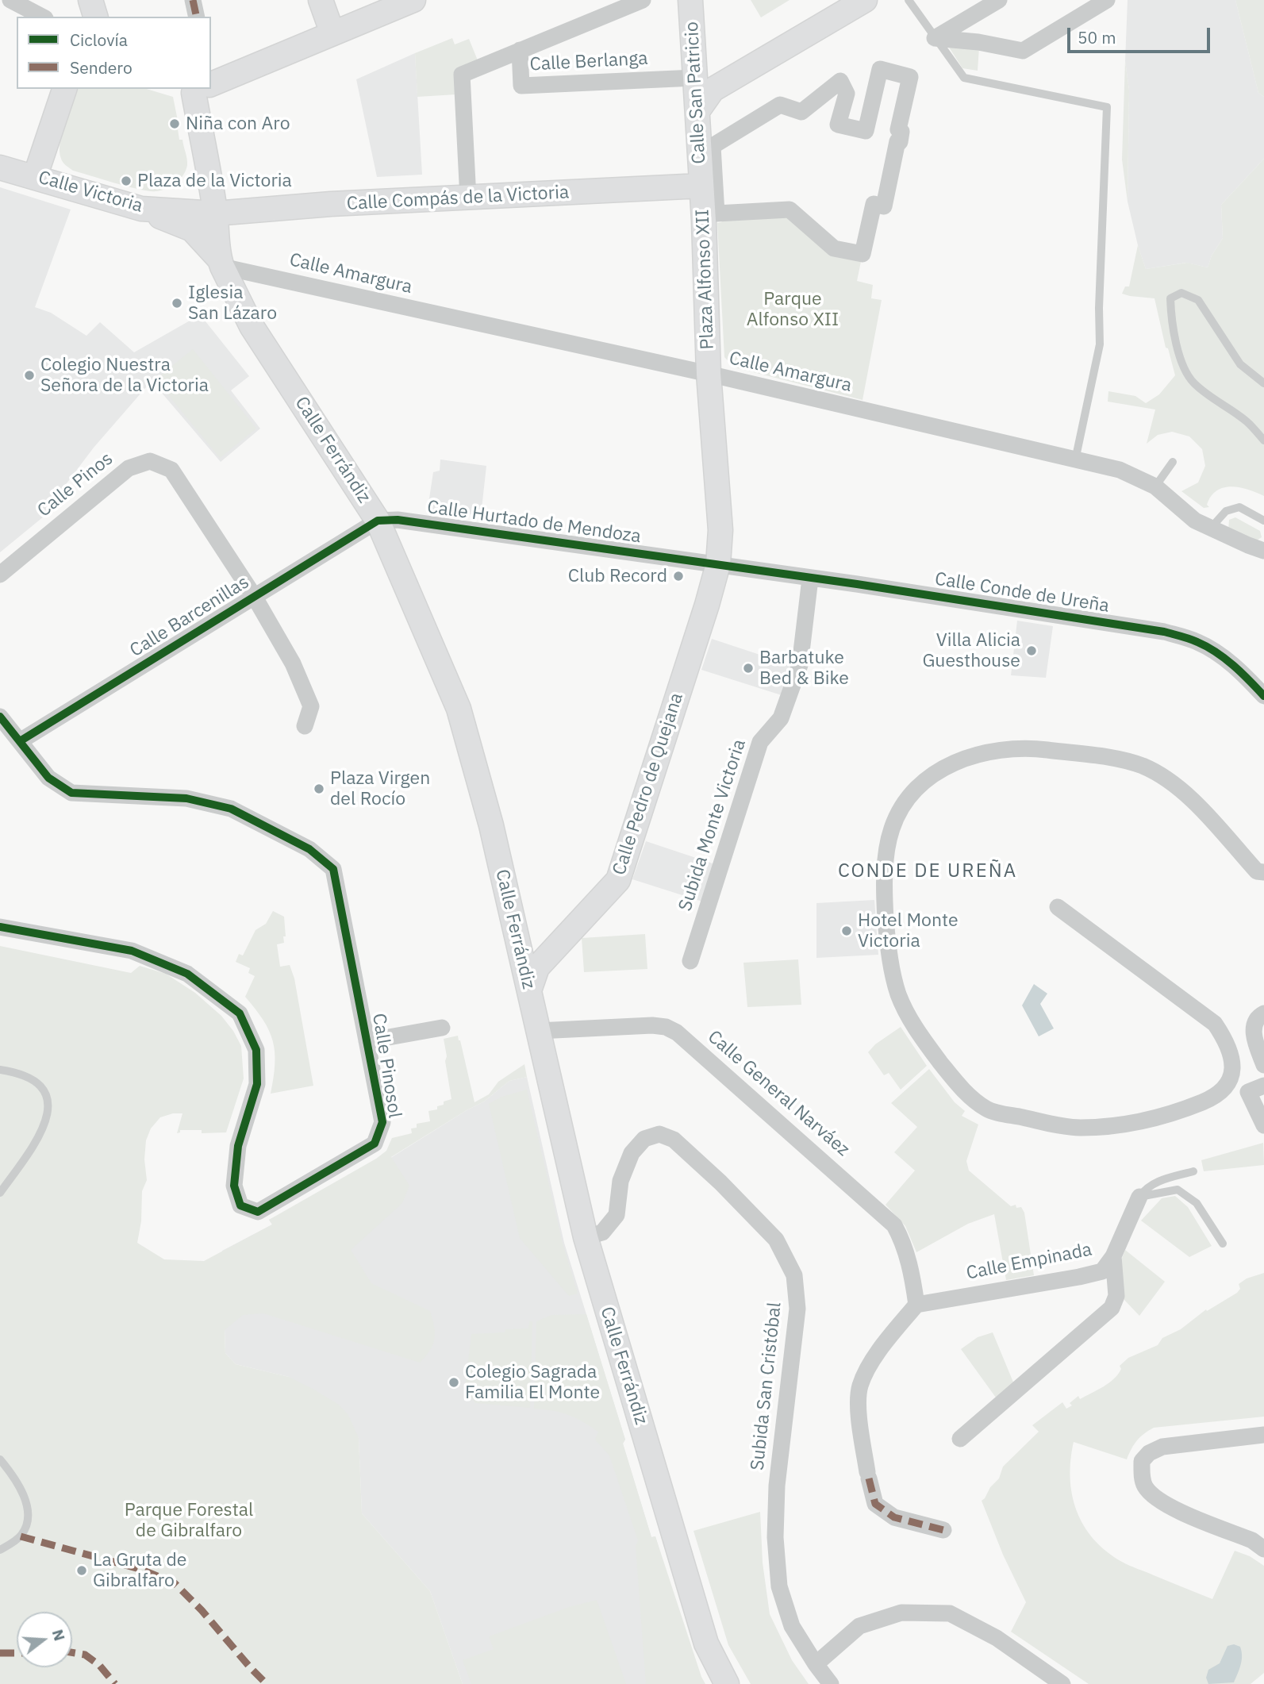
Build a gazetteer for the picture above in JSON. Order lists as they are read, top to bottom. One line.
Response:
{"streets":{"main road":["Calle San Patricio","Calle Victoria","Calle Compás de la Victoria","Plaza Alfonso XII","Calle Ferrándiz","Calle Pedro de Quejana"],"street":["Calle Berlanga","Calle Amargura","Calle Pinos","Calle Hurtado de Mendoza","Calle Conde de Ureña","Calle Barcenillas","Subida Monte Victoria","Calle Pinosol","Calle General Narváez","Calle Empinada","Subida San Cristóbal"]},"crossings":[["Calle Berlanga","Calle San Patricio"],["Calle San Patricio","Calle Compás de la Victoria"],["Calle San Patricio","Plaza Alfonso XII"],["Calle Victoria","Calle Compás de la Victoria"],["Calle Victoria","Calle Ferrándiz"],["Calle Compás de la Victoria","Plaza Alfonso XII"],["Calle Compás de la Victoria","Calle Ferrándiz"],["Calle Amargura","Plaza Alfonso XII"],["Calle Amargura","Calle Ferrándiz"],["Plaza Alfonso XII","Calle Pedro de Quejana"],["Calle Ferrándiz","Calle Hurtado de Mendoza"],["Calle Ferrándiz","Calle Barcenillas"],["Calle Ferrándiz","Calle Pedro de Quejana"],["Calle Ferrándiz","Calle General Narváez"],["Calle Ferrándiz","Subida San Cristóbal"],["Calle Pinos","Calle Barcenillas"],["Calle Hurtado de Mendoza","Calle Conde de Ureña"],["Calle Hurtado de Mendoza","Calle Barcenillas"],["Calle Hurtado de Mendoza","Calle Pedro de Quejana"],["Calle Conde de Ureña","Calle Pedro de Quejana"],["Calle Conde de Ureña","Subida Monte Victoria"],["Calle Barcenillas","Calle Pinosol"],["Calle General Narváez","Calle Empinada"]],"districts":["CONDE DE UREÑA"],"parks":["Parque Alfonso XII","Parque Forestal de Gibralfaro"],"places":["Niña con Aro","Plaza de la Victoria","Iglesia San Lázaro","Colegio Nuestra Señora de la Victoria","Club Record","Villa Alicia Guesthouse","Barbatuke Bed & Bike","Plaza Virgen del Rocío","Hotel Monte Victoria","Colegio Sagrada Familia El Monte","La Gruta de Gibralfaro"],"legend":["Ciclovía","Sendero"],"scale_bar":"50 m","north":"right"}
